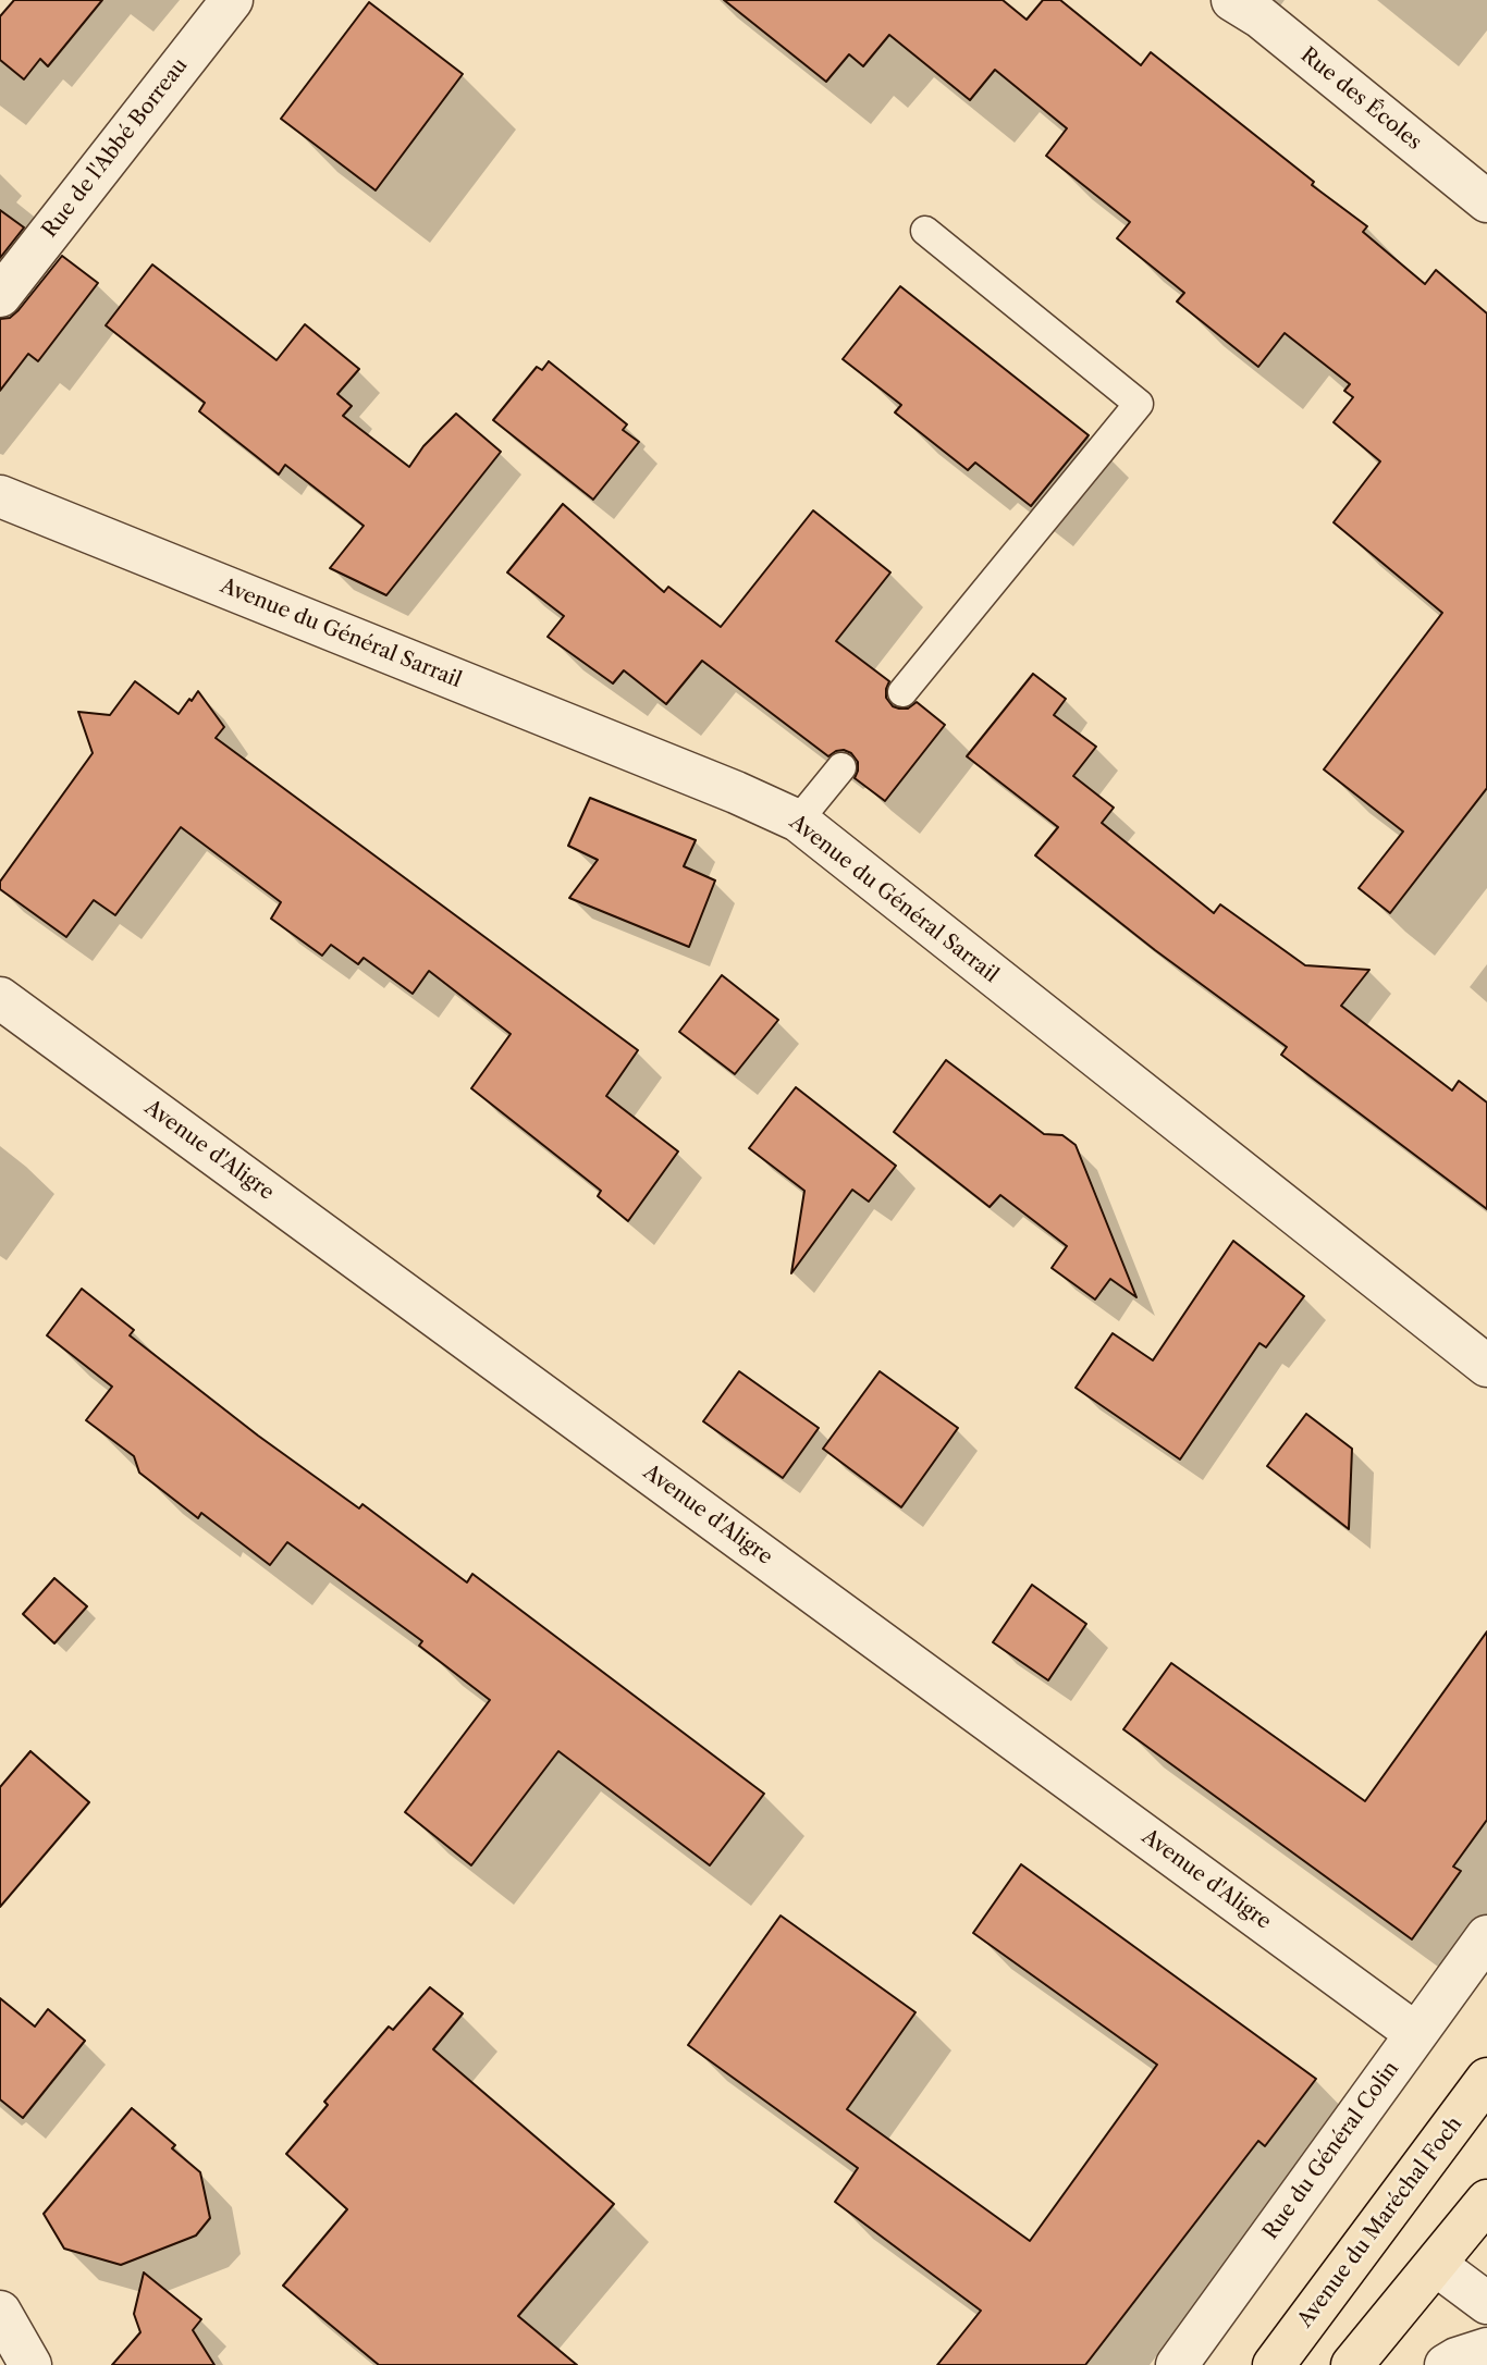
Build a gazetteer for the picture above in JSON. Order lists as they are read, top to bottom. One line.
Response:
{"streets":{"main road":["Avenue du Maréchal Foch"],"street":["Rue des Écoles","Rue de l'Abbé Borreau","Avenue du Général Sarrail","Avenue d'Aligre","Rue du Général Colin"]},"crossings":[["Avenue d'Aligre","Rue du Général Colin"]]}
